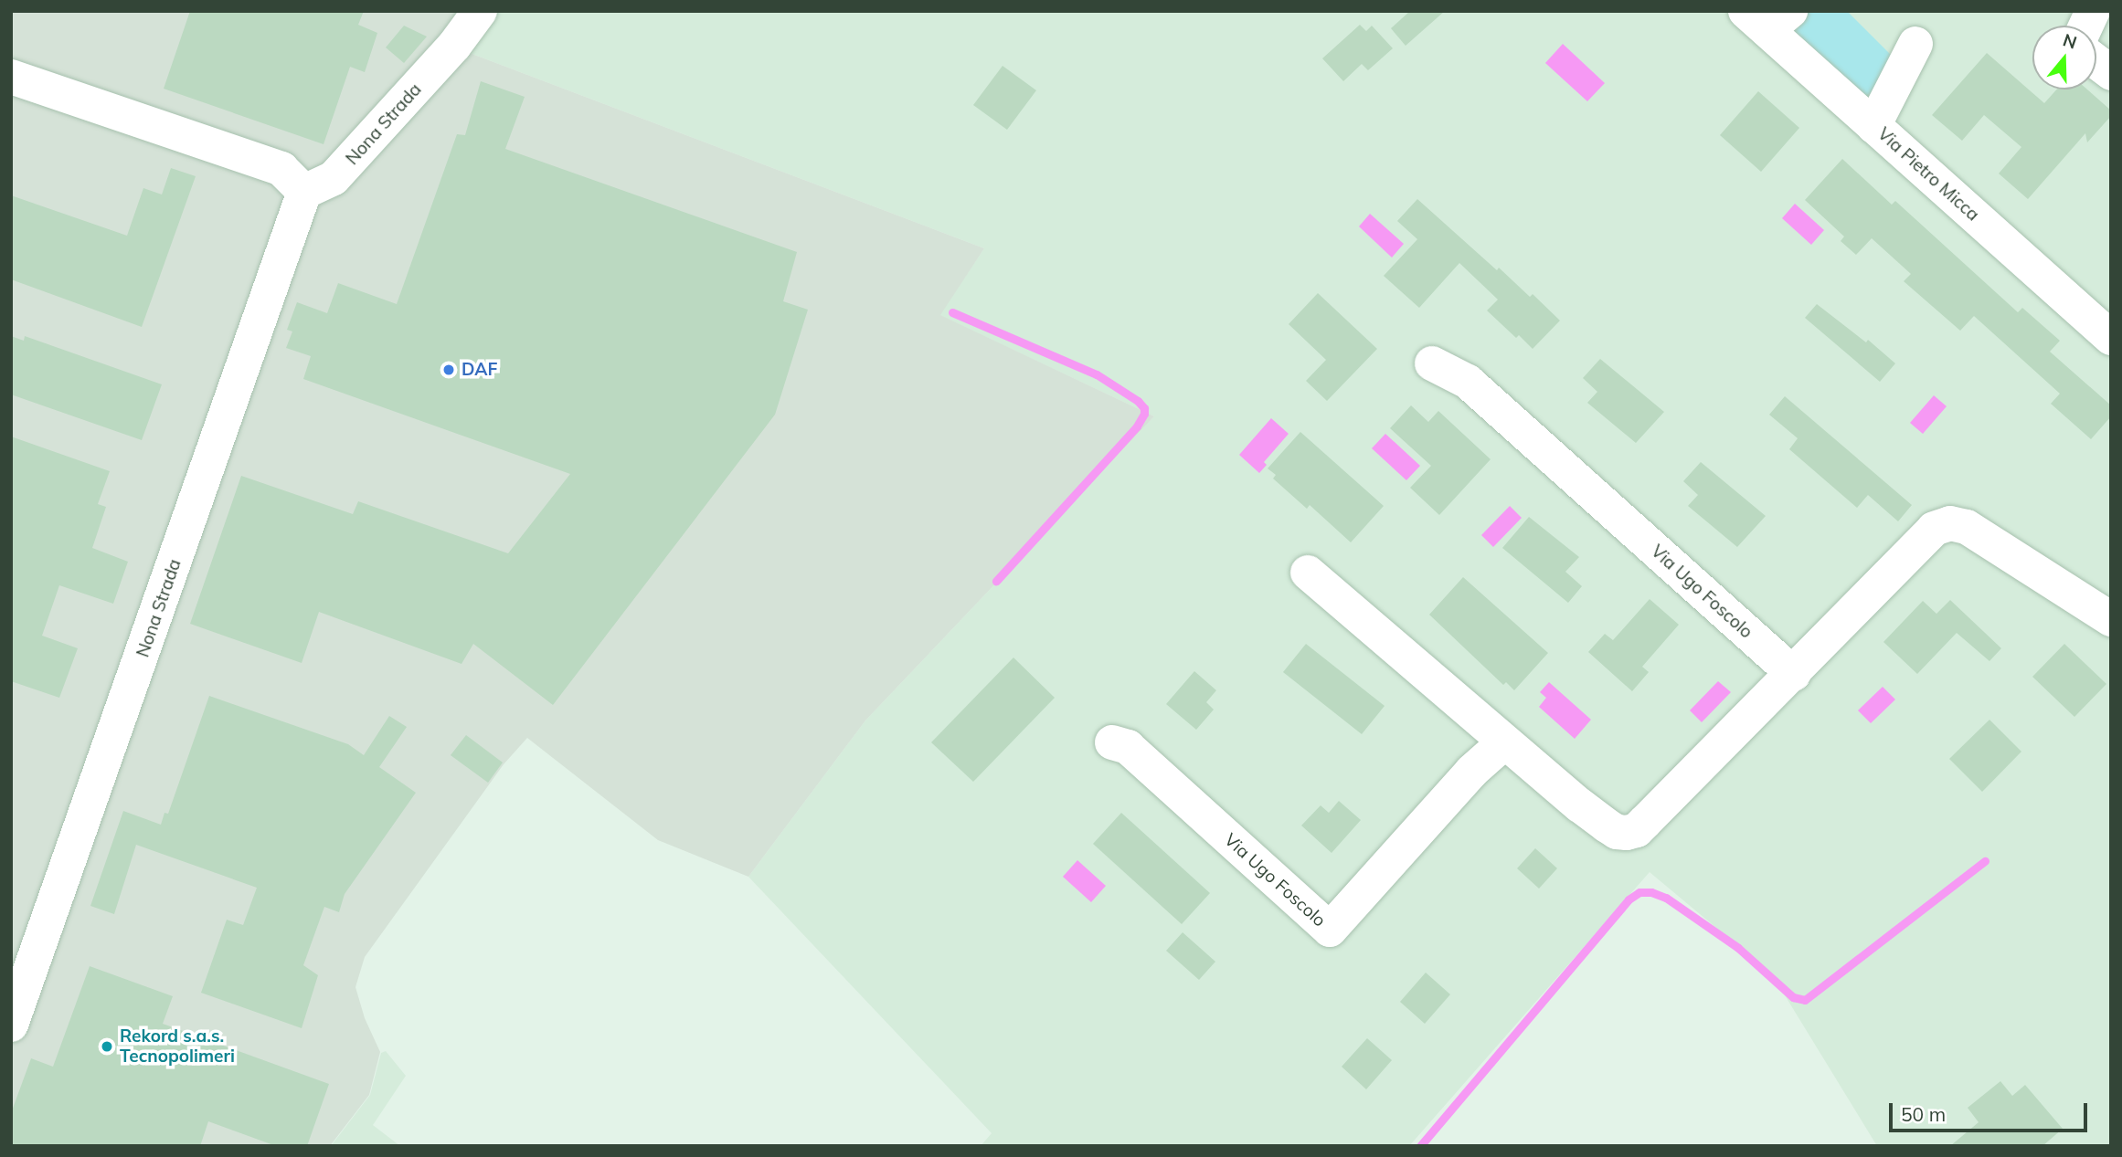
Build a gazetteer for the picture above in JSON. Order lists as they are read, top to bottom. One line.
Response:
{"streets":{"street":["Nona Strada","Via Pietro Micca","Via Ugo Foscolo"]},"places":["DAF","Rekord s.a.s. Tecnopolimeri"],"scale_bar":"50 m","north":"top"}
